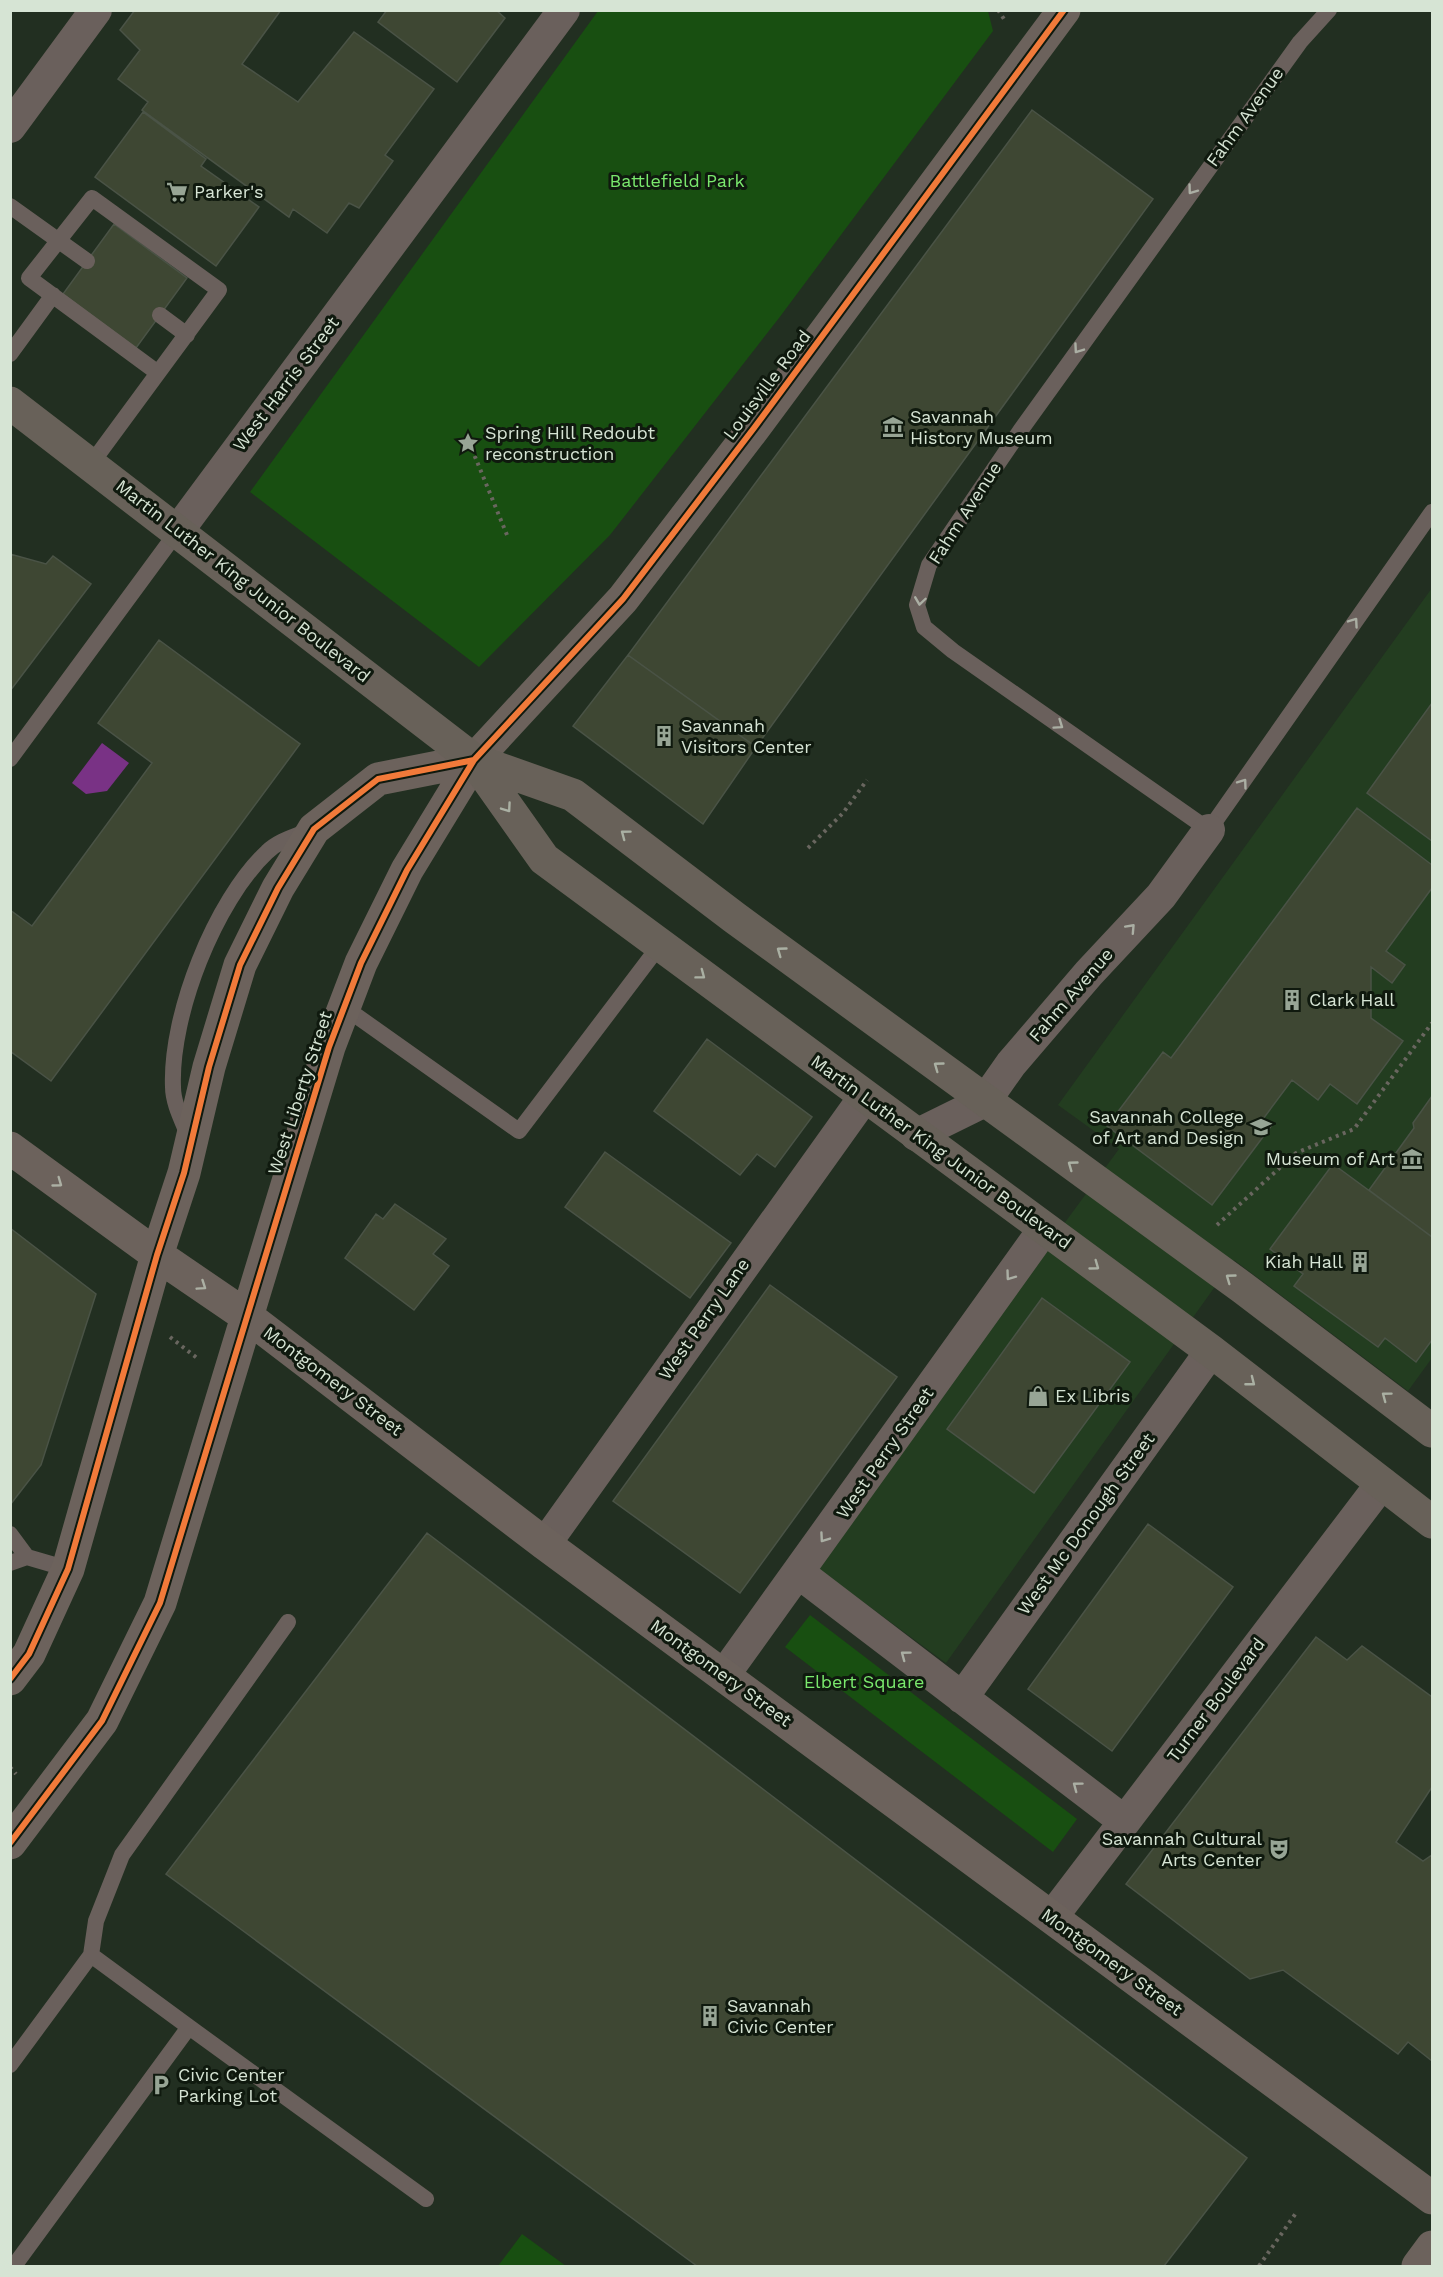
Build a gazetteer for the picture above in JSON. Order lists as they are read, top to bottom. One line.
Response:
{"streets":{"main road":["Louisville Road","Martin Luther King Junior Boulevard","West Liberty Street","Montgomery Street"],"street":["Fahm Avenue","West Harris Street","West Perry Lane","West Perry Street","West Mc Donough Street","Turner Boulevard"]},"crossings":[["Fahm Avenue","Martin Luther King Junior Boulevard"],["West Harris Street","Martin Luther King Junior Boulevard"],["Louisville Road","Martin Luther King Junior Boulevard"],["Louisville Road","West Liberty Street"],["Martin Luther King Junior Boulevard","West Liberty Street"],["Martin Luther King Junior Boulevard","West Perry Lane"],["Martin Luther King Junior Boulevard","West Perry Street"],["Martin Luther King Junior Boulevard","West Mc Donough Street"],["Martin Luther King Junior Boulevard","Turner Boulevard"],["West Liberty Street","Montgomery Street"],["West Perry Lane","Montgomery Street"],["Montgomery Street","West Perry Street"],["Montgomery Street","Turner Boulevard"]],"one_way":["West Perry Street"],"parks":["Battlefield Park","Elbert Square"],"places":{"supermarket":["Parker's"],"museum":["Savannah History Museum","Museum of Art"],"place":["Spring Hill Redoubt reconstruction"],"building":["Savannah Visitors Center","Clark Hall","Kiah Hall","Savannah Civic Center"],"school or university":["Savannah College of Art and Design"],"shop":["Ex Libris"],"theatre":["Savannah Cultural Arts Center"],"parking":["Civic Center Parking Lot"]}}
